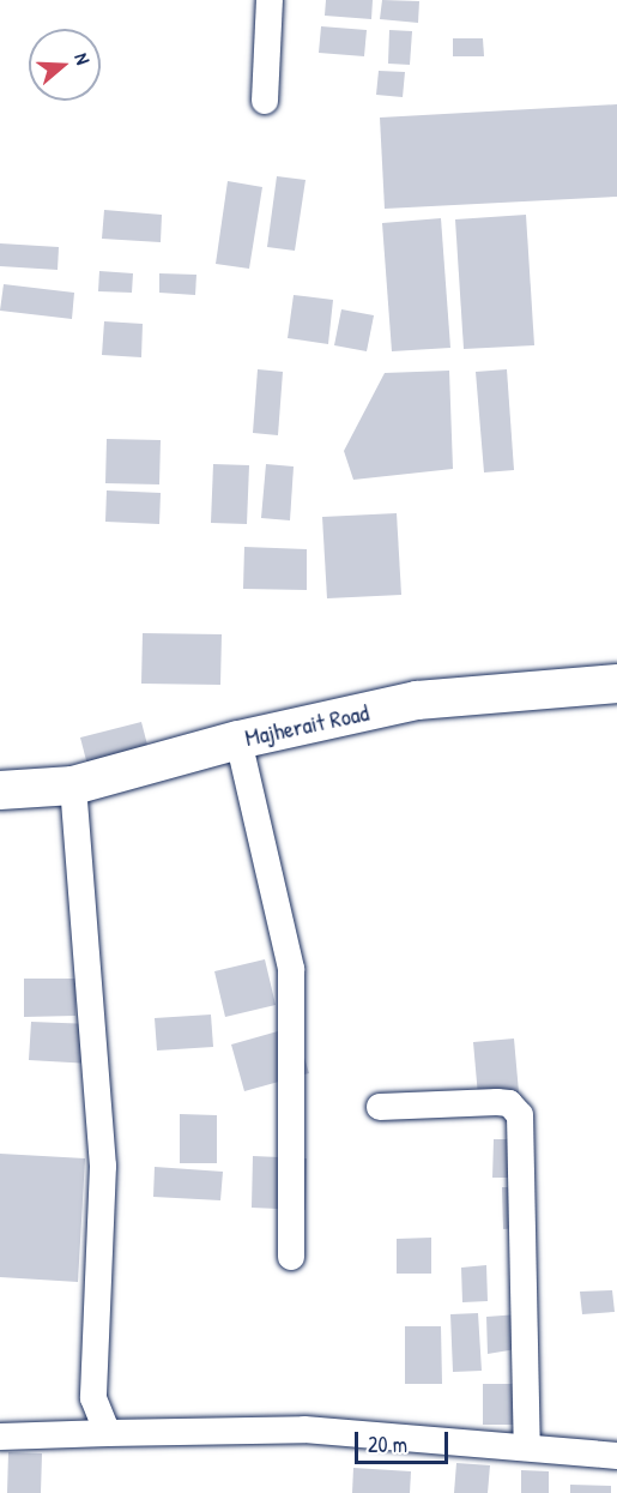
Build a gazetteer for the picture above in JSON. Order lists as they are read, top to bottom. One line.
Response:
{"streets":{"street":["Majherait Road"]},"scale_bar":"20 m","north":"right"}
